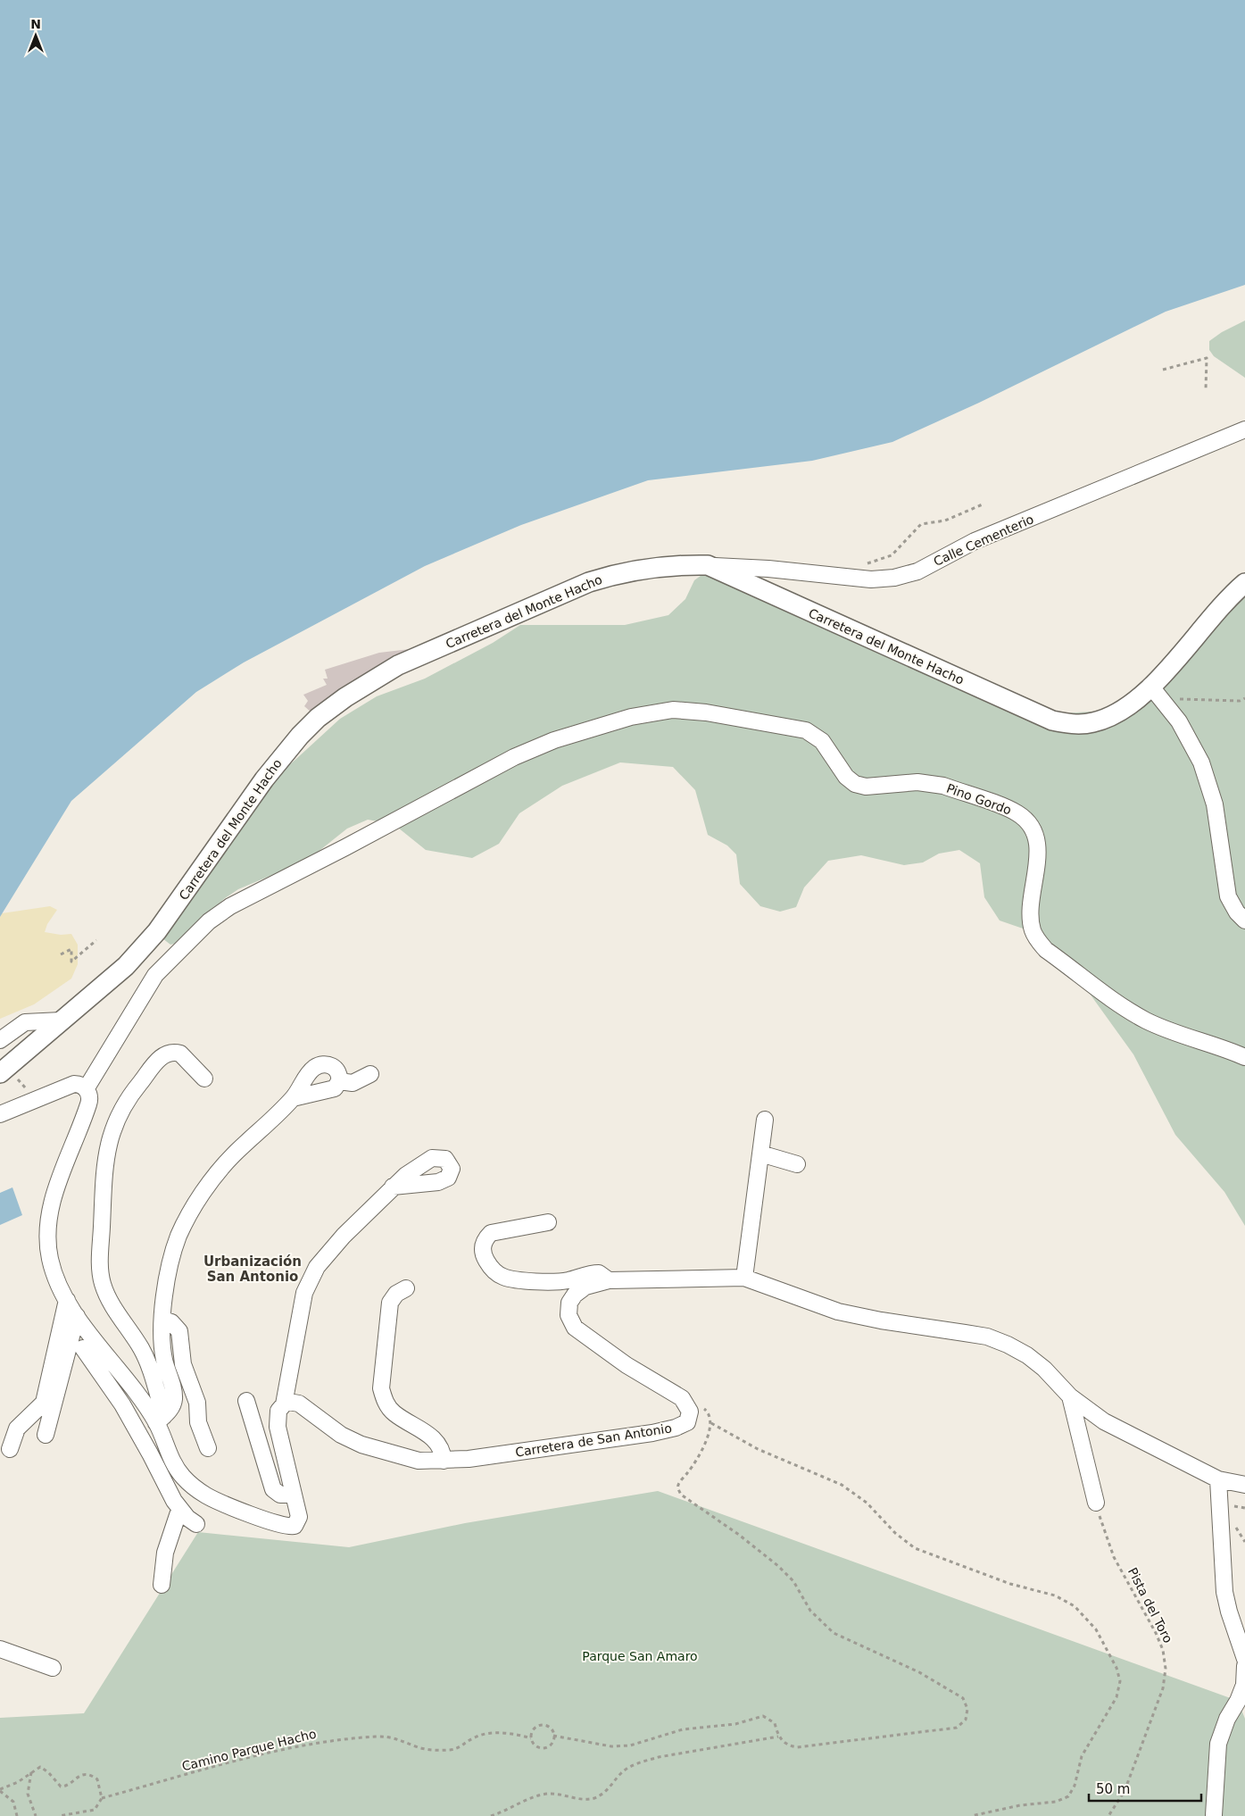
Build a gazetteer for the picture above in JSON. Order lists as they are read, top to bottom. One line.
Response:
{"streets":{"main road":["Carretera del Monte Hacho"],"street":["Calle Cementerio","Pino Gordo","Carretera de San Antonio"],"path":["Pista del Toro","Camino Parque Hacho"]},"crossings":[["Calle Cementerio","Carretera del Monte Hacho"]],"districts":["Urbanización San Antonio"],"parks":["Parque San Amaro"],"scale_bar":"50 m","north":"top"}
